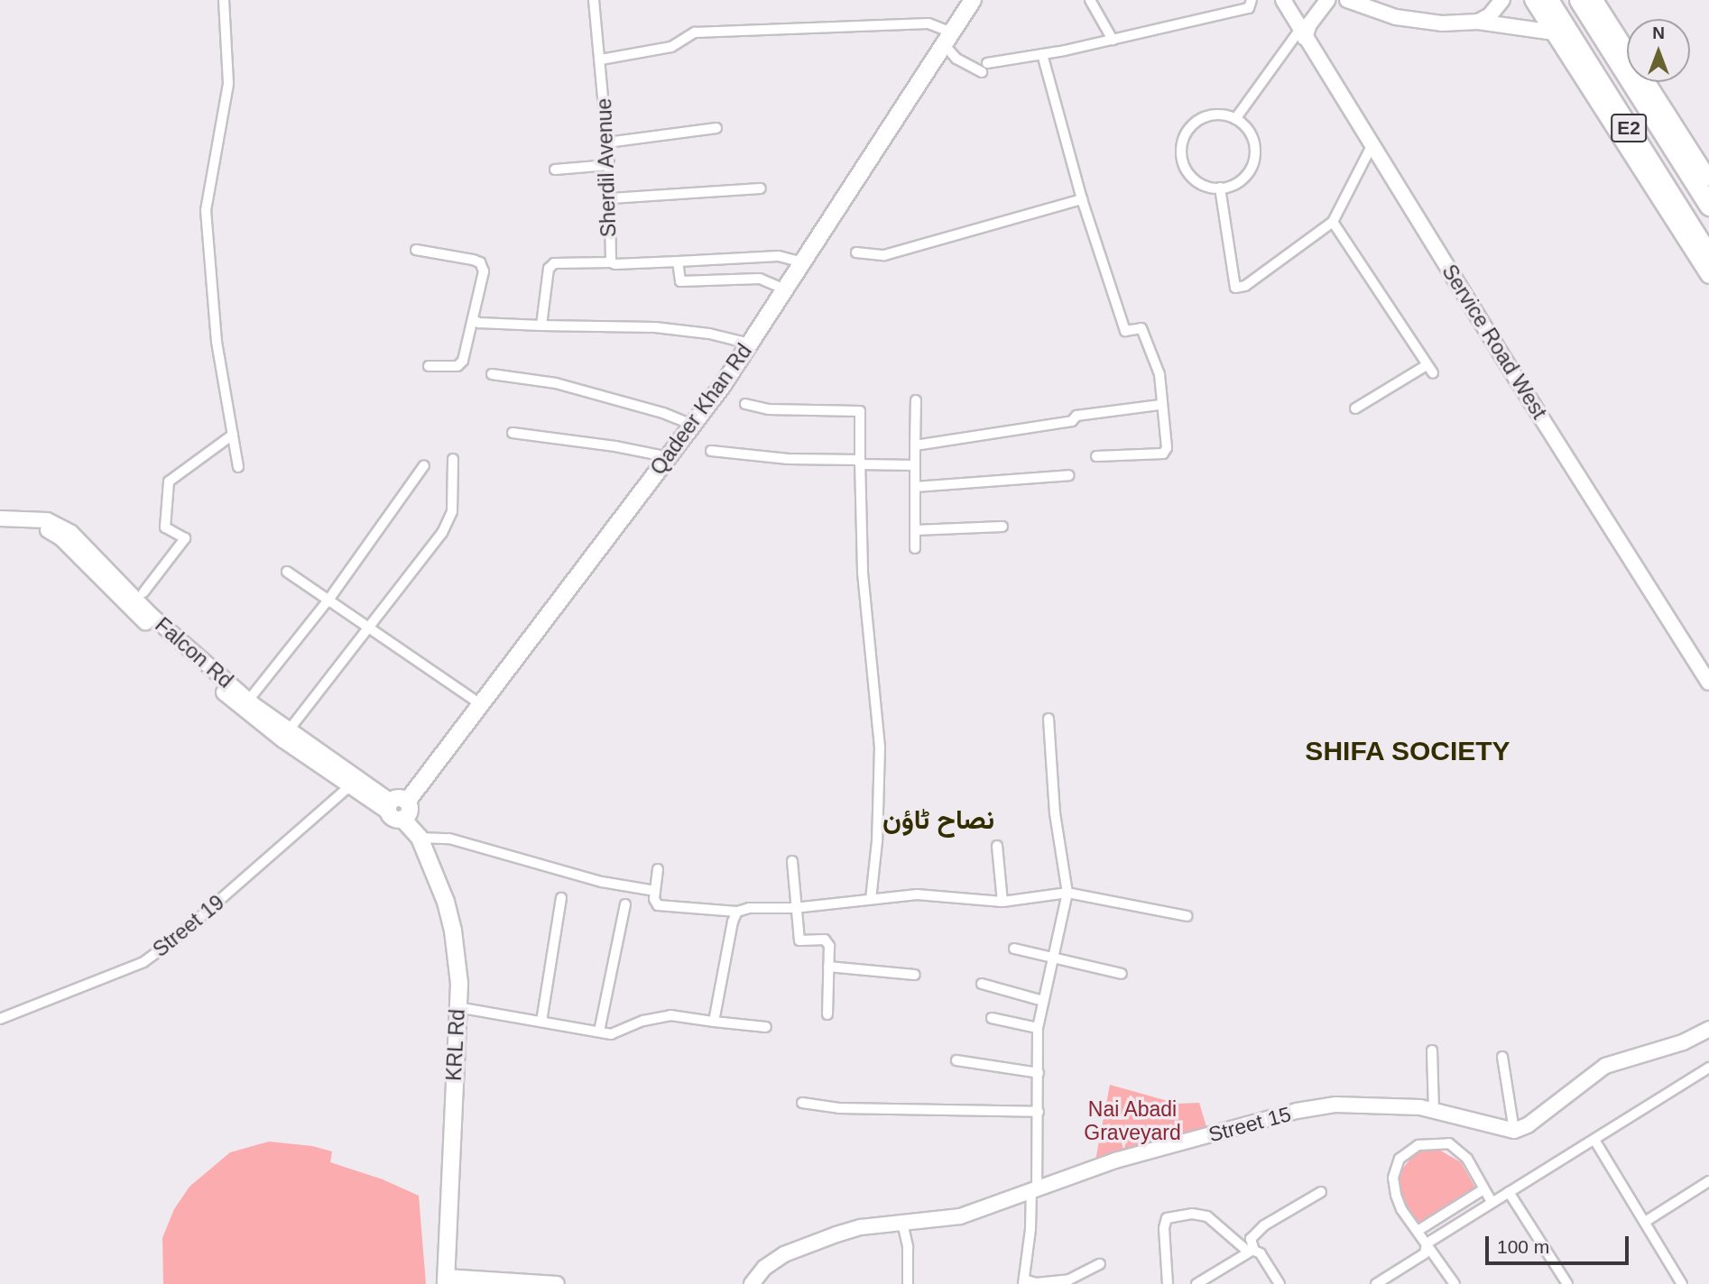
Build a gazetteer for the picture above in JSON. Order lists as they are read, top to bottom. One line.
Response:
{"streets":{"highway":["E2"],"main road":["Qadeer Khan Rd","KRL Rd"],"street":["Sherdil Avenue","Service Road West","Falcon Rd","Street 19","Street 15"]},"crossings":[["Sherdil Avenue","Qadeer Khan Rd"],["Qadeer Khan Rd","Falcon Rd"],["Qadeer Khan Rd","KRL Rd"],["Falcon Rd","Street 19"],["Falcon Rd","KRL Rd"]],"districts":["SHIFA SOCIETY","نصاح ٹاؤن"],"parks":["Nai Abadi Graveyard"],"scale_bar":"100 m","north":"top"}
